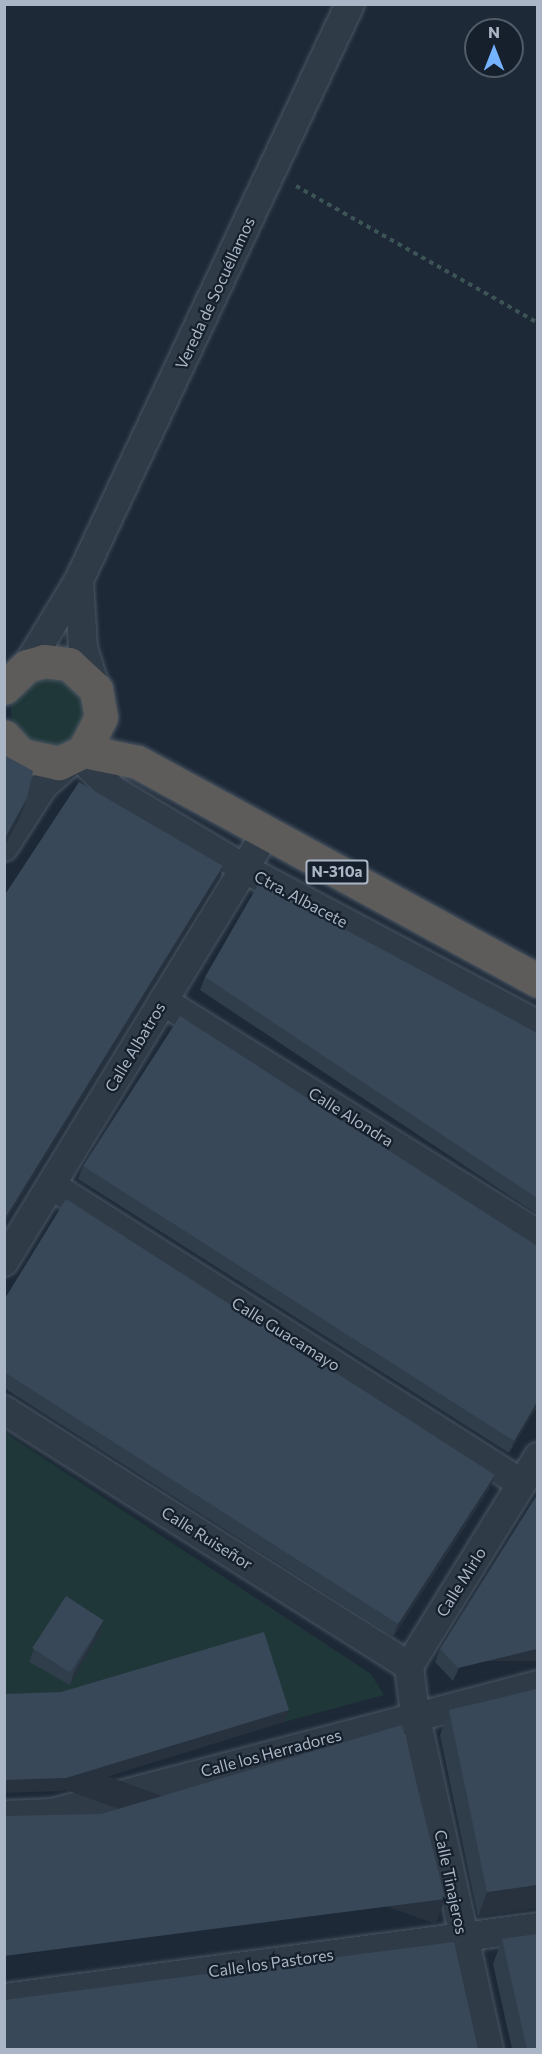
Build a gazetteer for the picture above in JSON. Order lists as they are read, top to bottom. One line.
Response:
{"streets":{"highway":["N-310a"],"street":["Vereda de Socuéllamos","Ctra. Albacete","Calle Albatros","Calle Alondra","Calle Guacamayo","Calle Ruiseñor","Calle Mirlo","Calle los Herradores","Calle Tinajeros","Calle los Pastores"]},"crossings":[["N-310a","Ctra. Albacete"],["N-310a","Calle Albatros"],["Ctra. Albacete","Calle Albatros"],["Calle Albatros","Calle Alondra"],["Calle Albatros","Calle Guacamayo"],["Calle Guacamayo","Calle Mirlo"],["Calle Ruiseñor","Calle Mirlo"],["Calle los Herradores","Calle Tinajeros"],["Calle Tinajeros","Calle los Pastores"]],"north":"top"}
